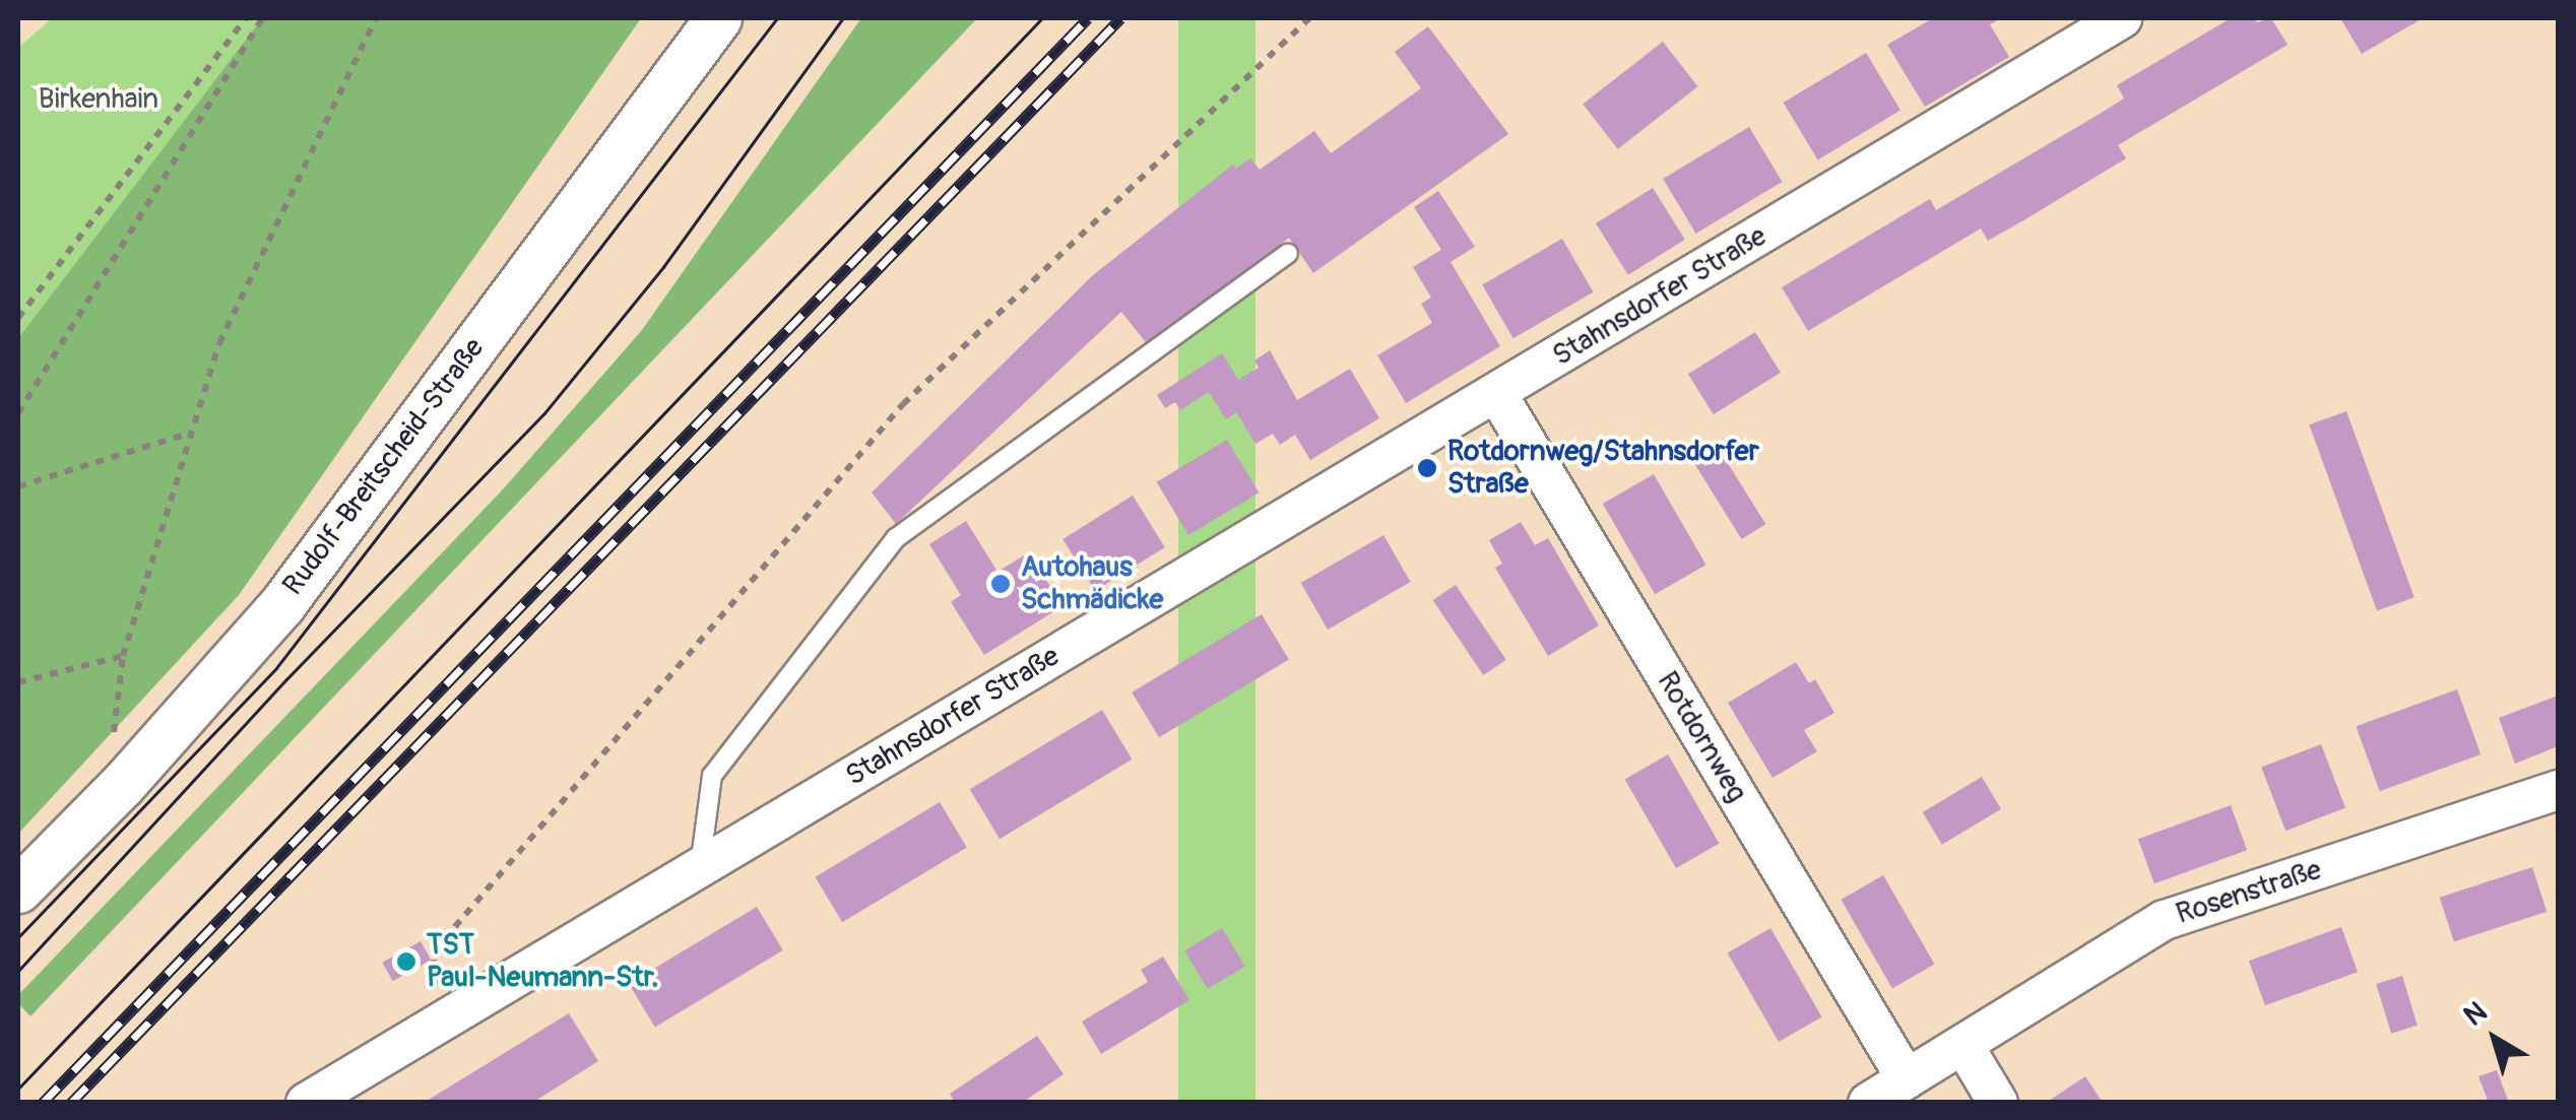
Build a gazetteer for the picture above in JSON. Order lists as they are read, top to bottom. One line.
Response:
{"streets":{"street":["Stahnsdorfer Straße","Rudolf-Breitscheid-Straße","Rotdornweg","Rosenstraße"]},"crossings":[["Stahnsdorfer Straße","Rotdornweg"],["Rotdornweg","Rosenstraße"]],"parks":["Birkenhain"],"places":["Rotdornweg/Stahnsdorfer Straße","Autohaus Schmädicke","TST Paul-Neumann-Str."],"north":"top left"}
